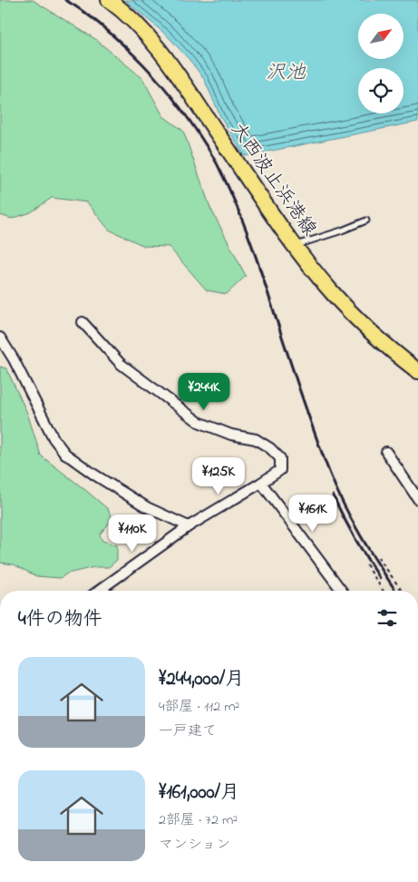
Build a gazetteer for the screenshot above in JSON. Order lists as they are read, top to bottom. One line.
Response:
{"streets":{"main road":["大西波止浜港線"]},"water":["沢池"],"north":"top right","page":{"price":["¥244K","¥125K","¥161K","¥110K"],"heading":"4件の物件","list":[{"name":"¥244,000/月","note":"4部屋 · 112 m² · 一戸建て"},{"name":"¥161,000/月","note":"2部屋 · 72 m² · マンション"}]}}
